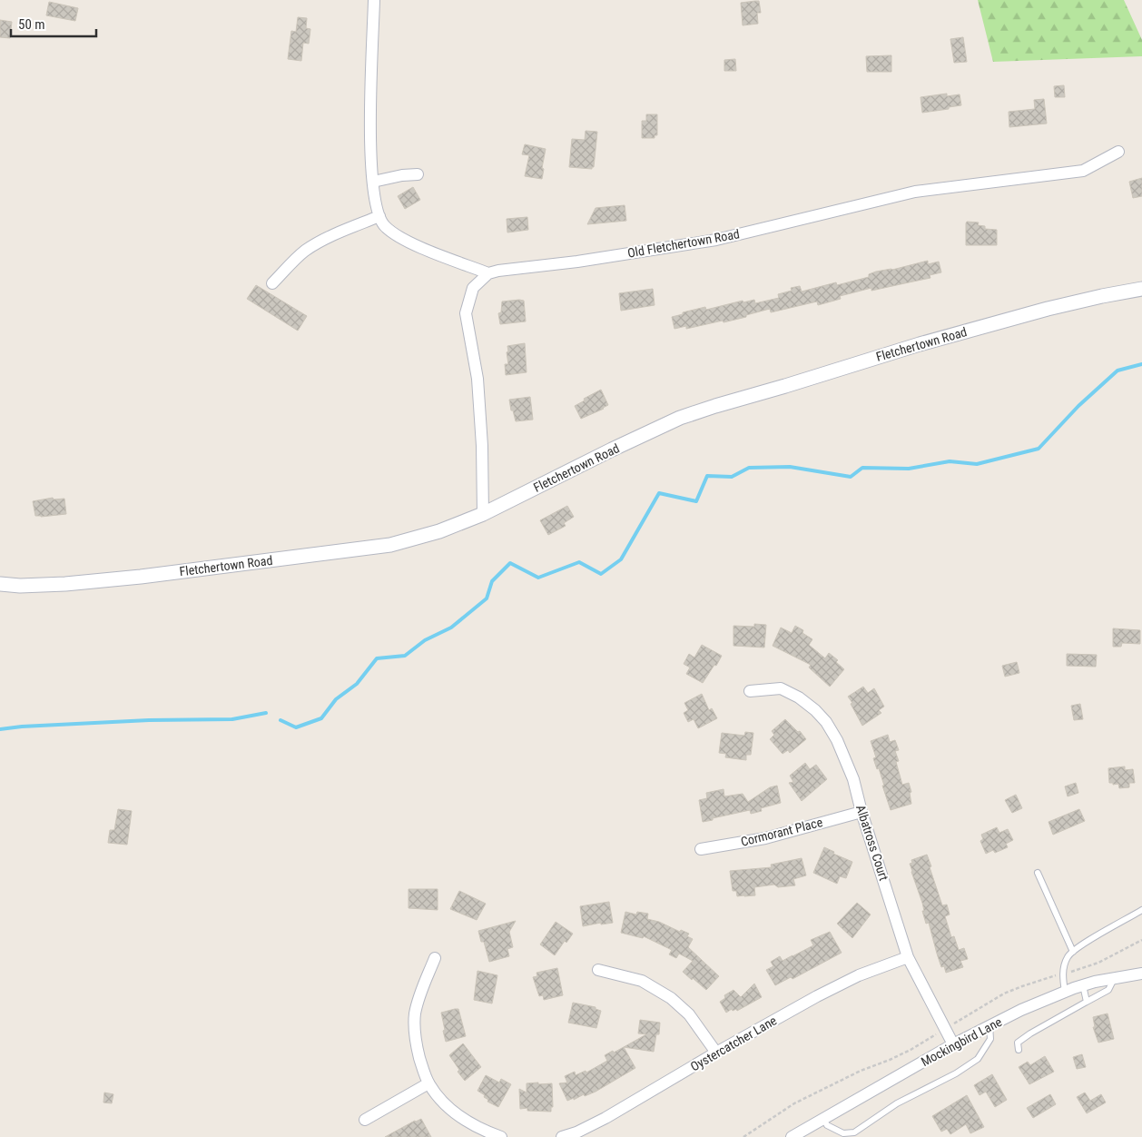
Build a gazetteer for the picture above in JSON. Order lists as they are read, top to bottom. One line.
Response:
{"streets":{"street":["Old Fletchertown Road","Fletchertown Road","Cormorant Place","Albatross Court","Mockingbird Lane","Oystercatcher Lane"]},"crossings":[["Cormorant Place","Albatross Court"],["Albatross Court","Mockingbird Lane"],["Albatross Court","Oystercatcher Lane"]],"scale_bar":"50 m"}
